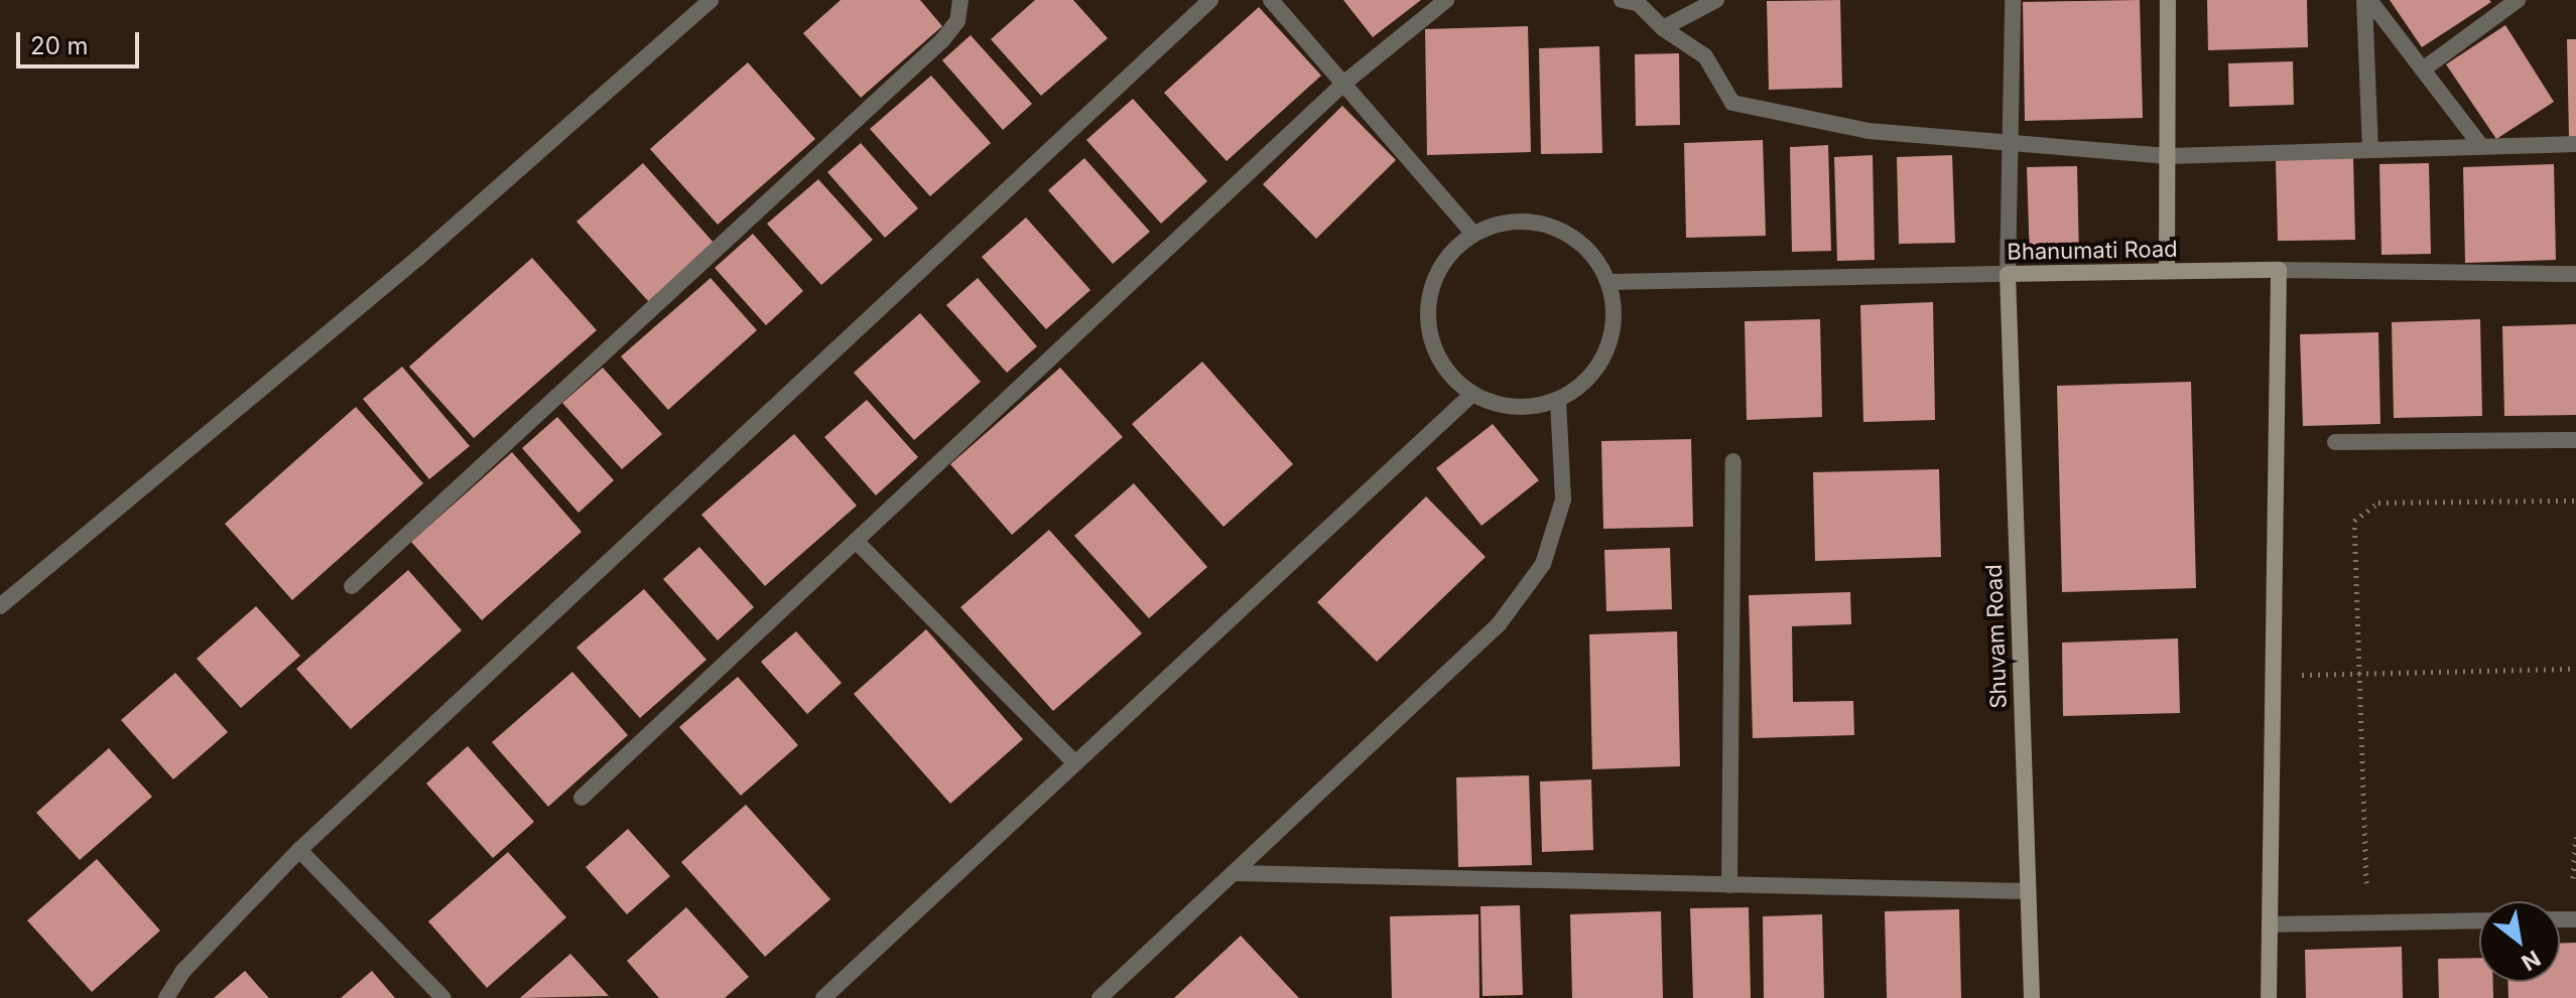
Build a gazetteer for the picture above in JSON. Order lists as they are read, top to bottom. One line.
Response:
{"streets":{"street":["Bhanumati Road","Shuvam Road"]},"crossings":[["Bhanumati Road","Shuvam Road"]],"scale_bar":"20 m","north":"bottom right"}
